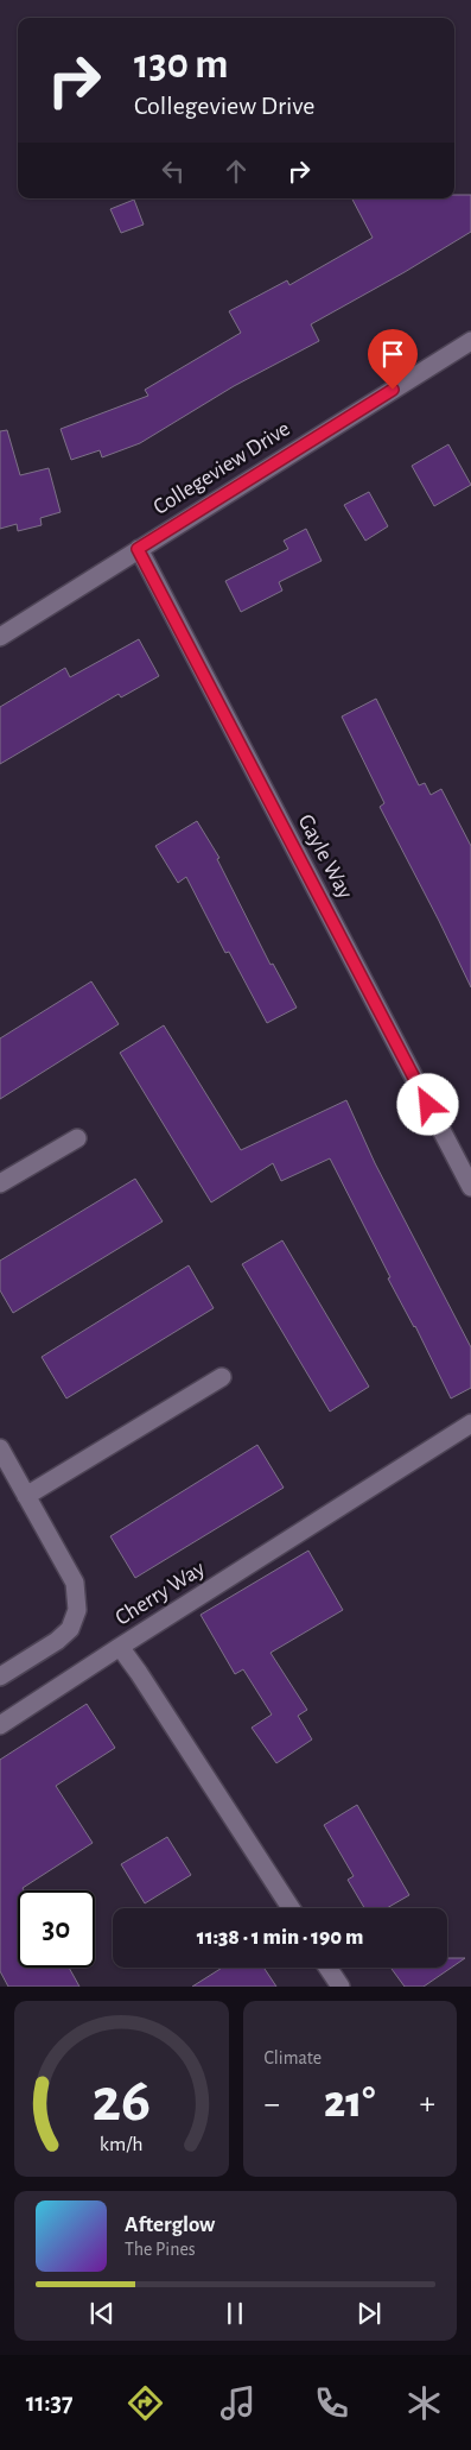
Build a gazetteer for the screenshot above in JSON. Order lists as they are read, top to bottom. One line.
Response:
{"streets":{"street":["Collegeview Drive","Gayle Way","Cherry Way"]},"crossings":[["Collegeview Drive","Gayle Way"]],"page":{"turn":["130 m","Collegeview Drive"],"limit":"30","trip":"11:38 · 1 min · 190 m","tile":"Climate","heat":["−","21°","+"],"song":["Afterglow","The Pines"],"tabs":"11:37","gauge":["26","km/h"]}}
